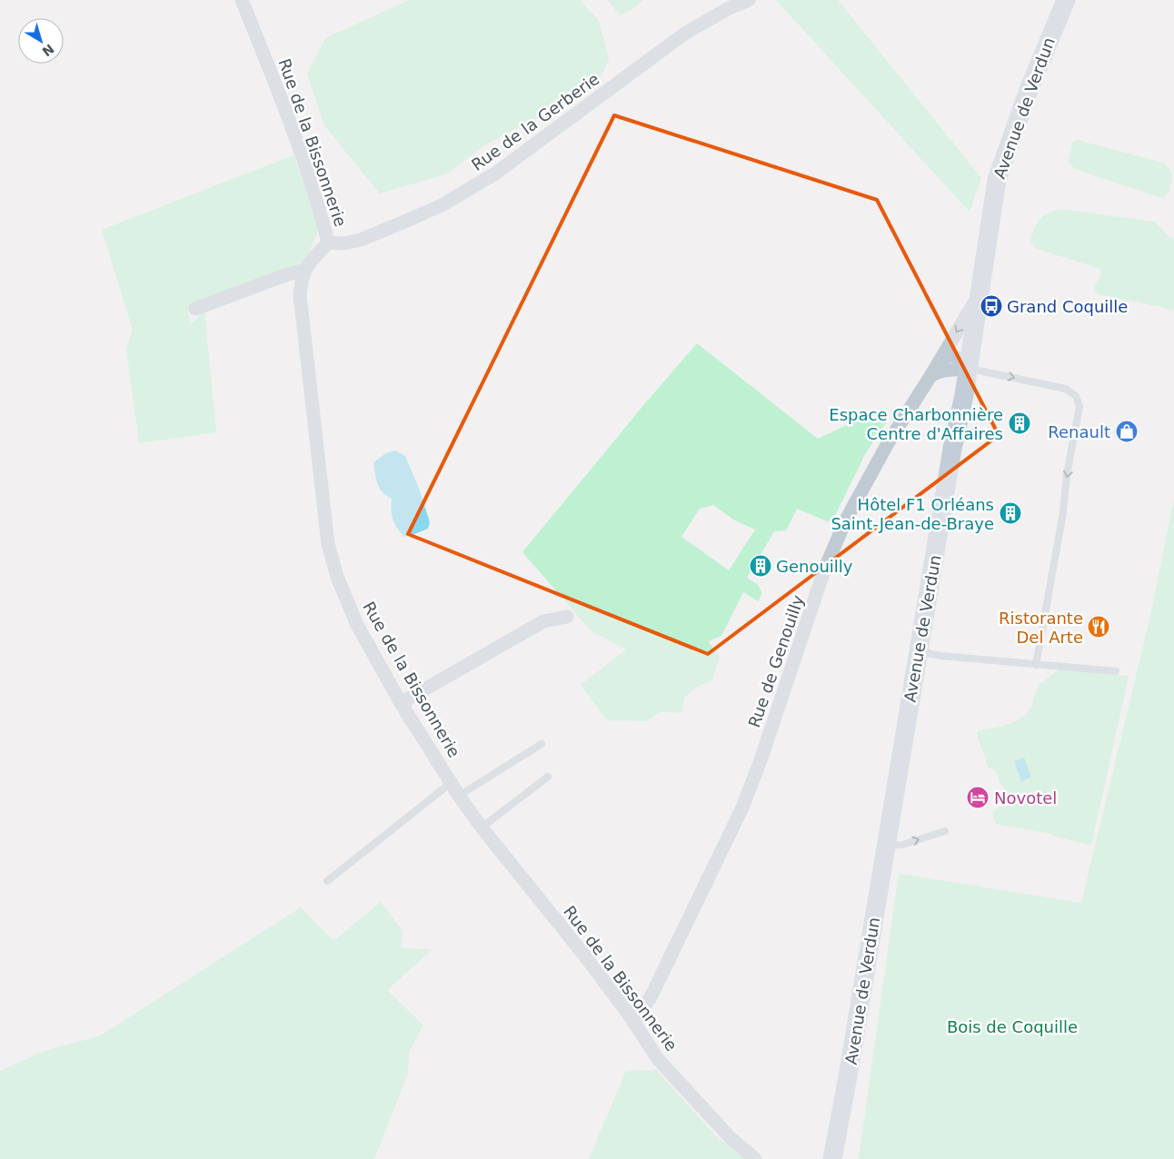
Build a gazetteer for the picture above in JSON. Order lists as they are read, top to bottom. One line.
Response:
{"streets":{"main road":["Avenue de Verdun"],"street":["Rue de la Gerberie","Rue de la Bissonnerie","Rue de Genouilly"]},"crossings":[["Avenue de Verdun","Rue de Genouilly"],["Rue de la Gerberie","Rue de la Bissonnerie"],["Rue de la Bissonnerie","Rue de Genouilly"]],"parks":["Bois de Coquille"],"places":{"bus stop":["Grand Coquille"],"building":["Espace Charbonnière Centre d'Affaires","Hôtel F1 Orléans Saint-Jean-de-Braye","Genouilly"],"shop":["Renault"],"restaurant":["Ristorante Del Arte"],"hotel":["Novotel"]},"north":"bottom right"}
